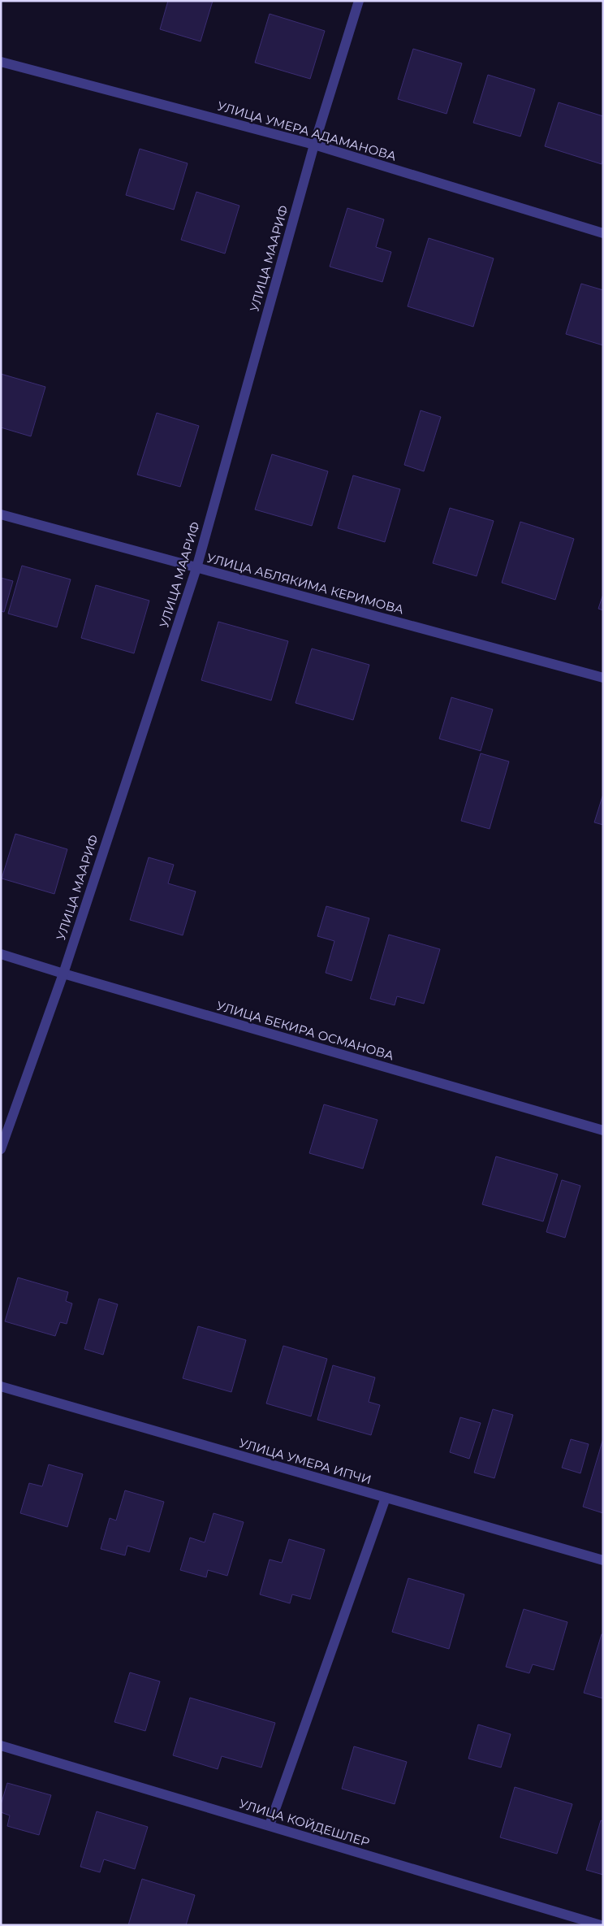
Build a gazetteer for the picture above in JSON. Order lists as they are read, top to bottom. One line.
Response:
{"streets":{"street":["УЛИЦА УМЕРА АДАМАНОВА","УЛИЦА МААРИФ","УЛИЦА АБЛЯКИМА КЕРИМОВА","УЛИЦА БЕКИРА ОСМАНОВА","УЛИЦА УМЕРА ИПЧИ","УЛИЦА КОЙДЕШЛЕР"]},"crossings":[["УЛИЦА УМЕРА АДАМАНОВА","УЛИЦА МААРИФ"],["УЛИЦА МААРИФ","УЛИЦА АБЛЯКИМА КЕРИМОВА"],["УЛИЦА МААРИФ","УЛИЦА БЕКИРА ОСМАНОВА"]]}
